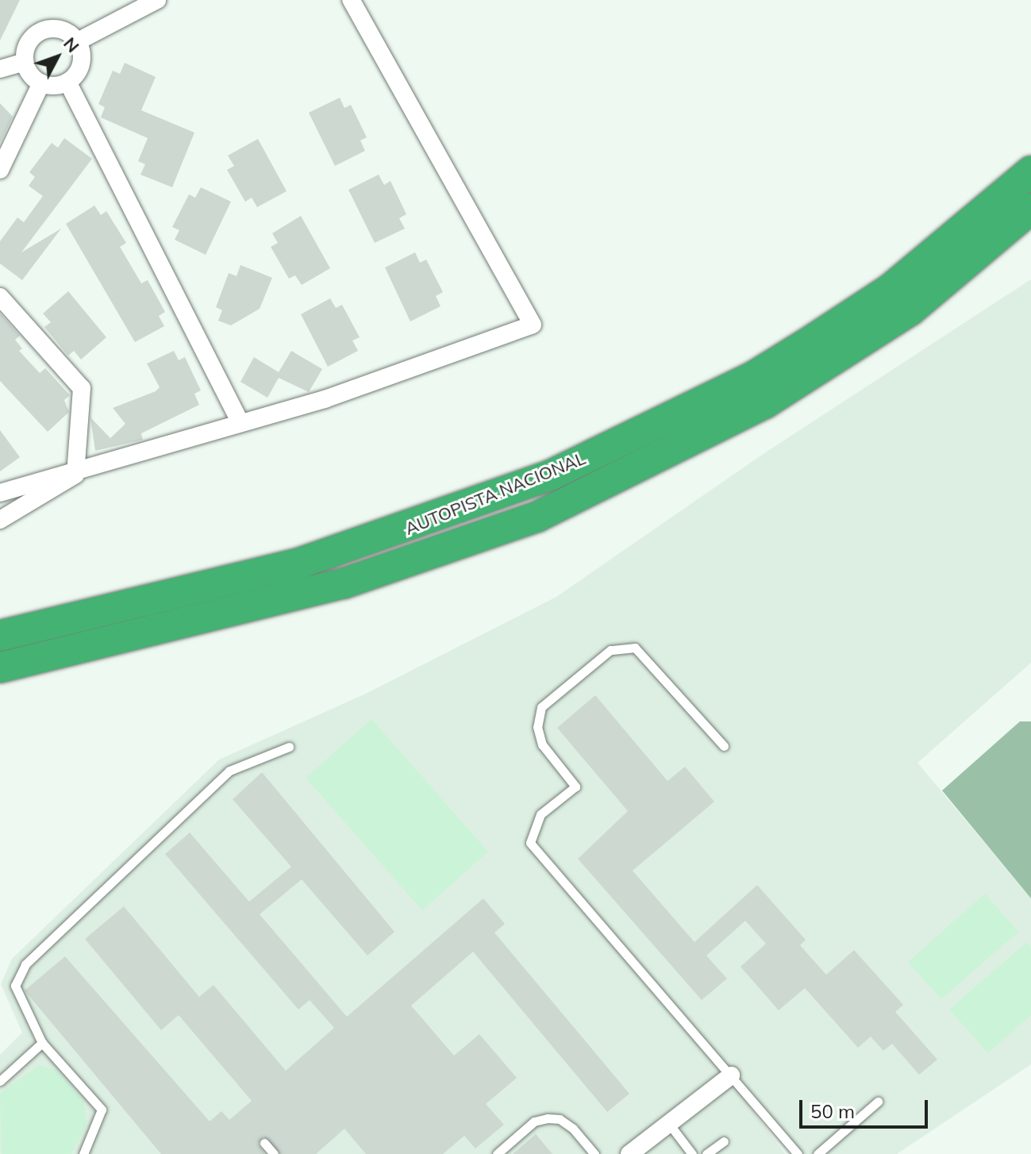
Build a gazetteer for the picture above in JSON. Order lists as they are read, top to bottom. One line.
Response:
{"streets":{"highway":["AUTOPISTA NACIONAL"]},"scale_bar":"50 m","north":"top right"}
